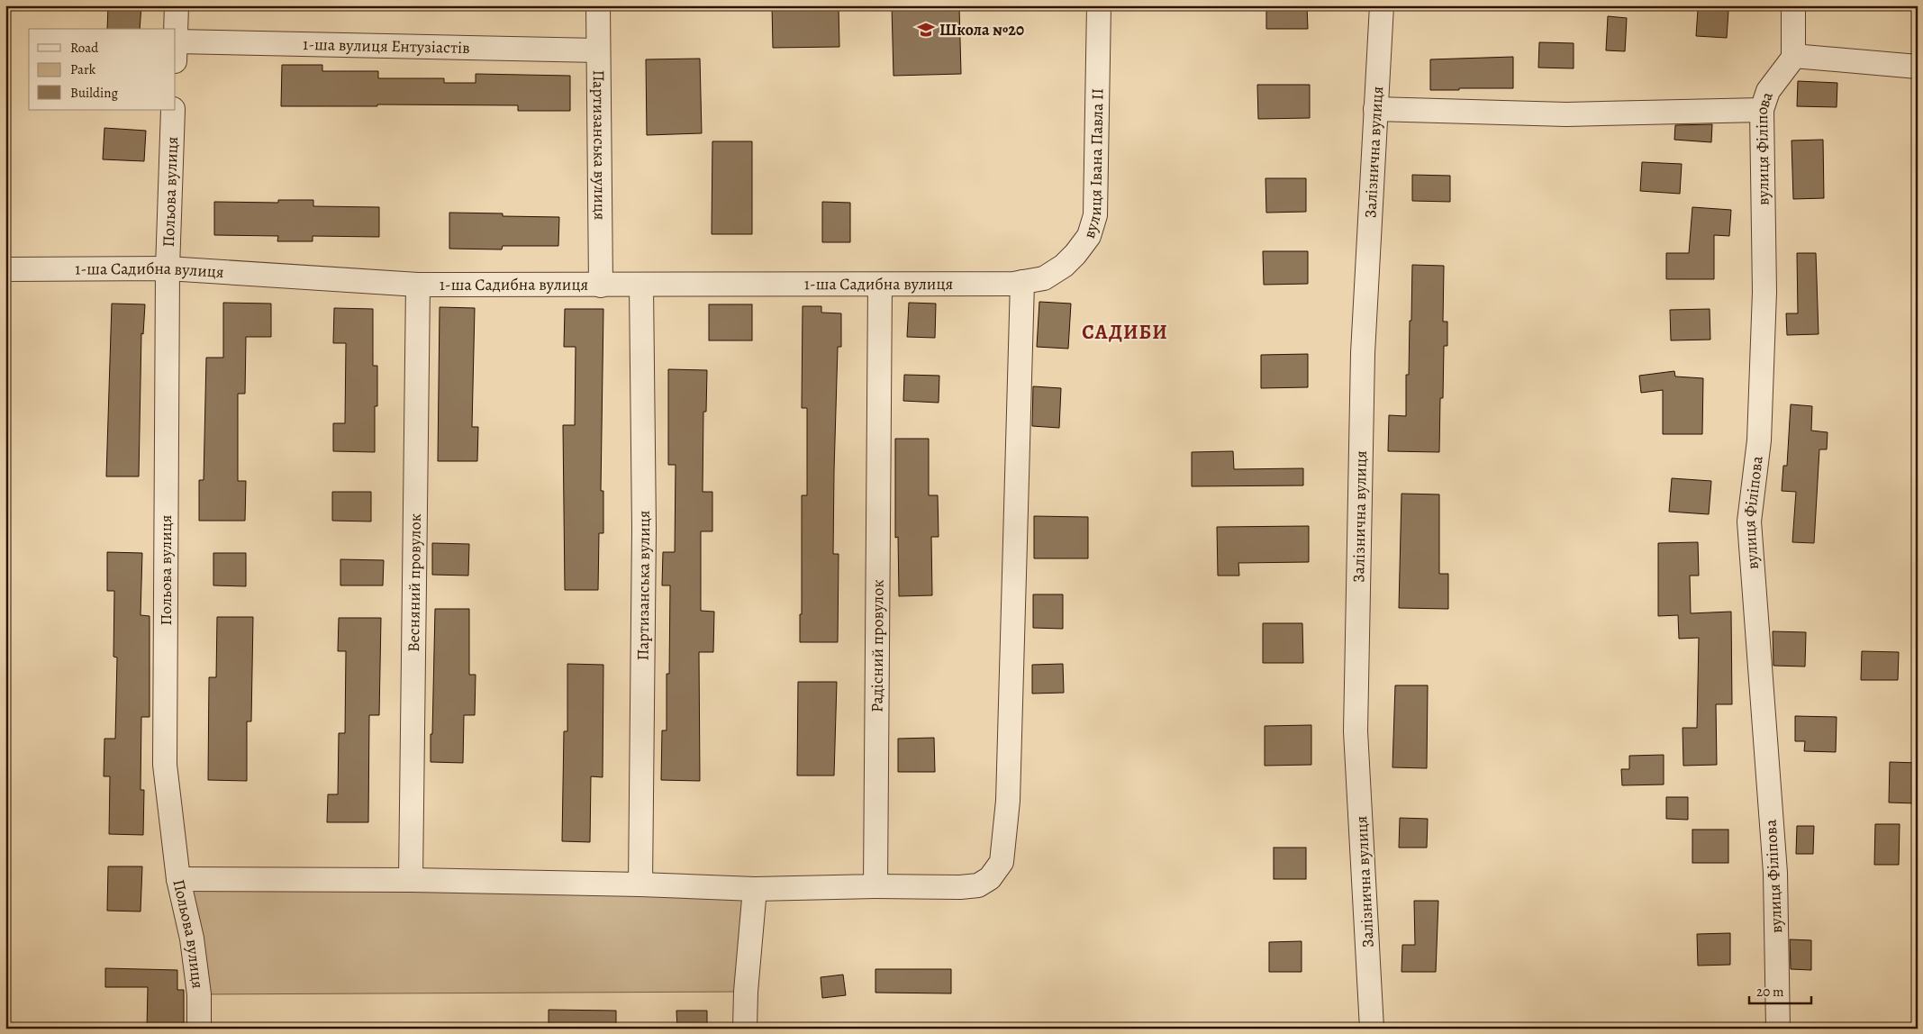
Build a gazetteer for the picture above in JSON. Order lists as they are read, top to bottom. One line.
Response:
{"streets":{"street":["1-ша вулиця Ентузіастів","Партизанська вулиця","вулиця Філіпова","Залізнична вулиця","вулиця Івана Павла II","Польова вулиця","1-ша Садибна вулиця","Весняний провулок","Радісний провулок"]},"crossings":[["1-ша вулиця Ентузіастів","Партизанська вулиця"],["Партизанська вулиця","1-ша Садибна вулиця"],["вулиця Івана Павла II","1-ша Садибна вулиця"],["Польова вулиця","1-ша Садибна вулиця"],["1-ша Садибна вулиця","Весняний провулок"],["1-ша Садибна вулиця","Радісний провулок"]],"districts":["САДИБИ"],"places":{"school or university":["Школа №20"]},"legend":["Road","Park","Building"],"scale_bar":"20 m"}
